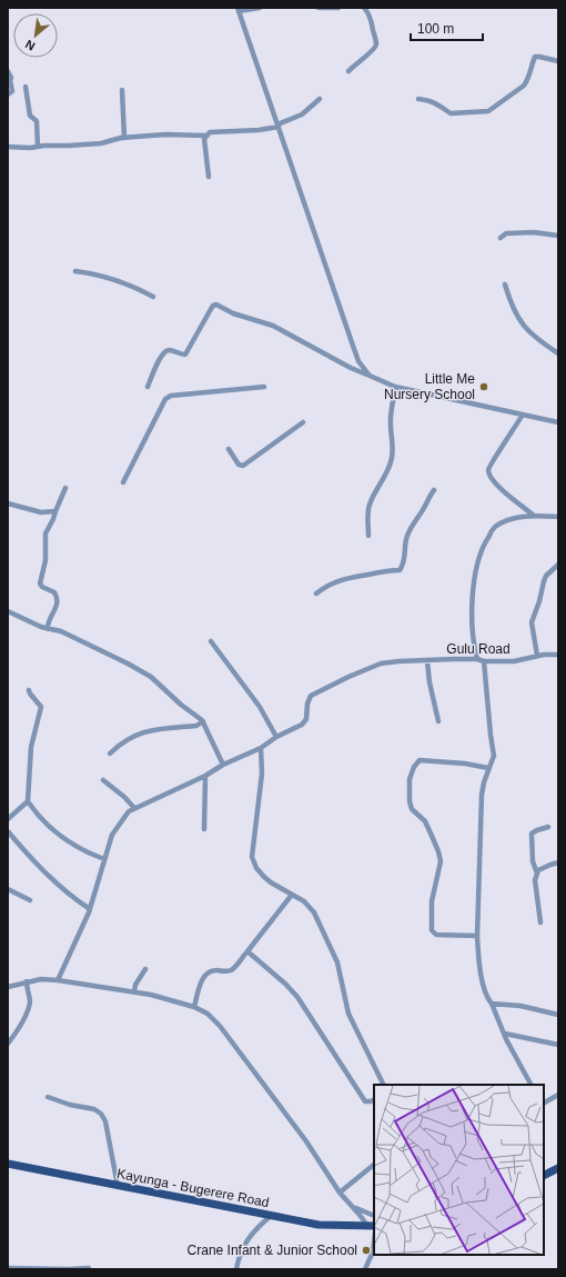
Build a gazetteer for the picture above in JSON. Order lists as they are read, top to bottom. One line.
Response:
{"streets":{"main road":["Kayunga - Bugerere Road"],"street":["Gulu Road"]},"places":["Little Me Nursery School","Crane Infant & Junior School"],"scale_bar":"100 m","north":"bottom left"}
